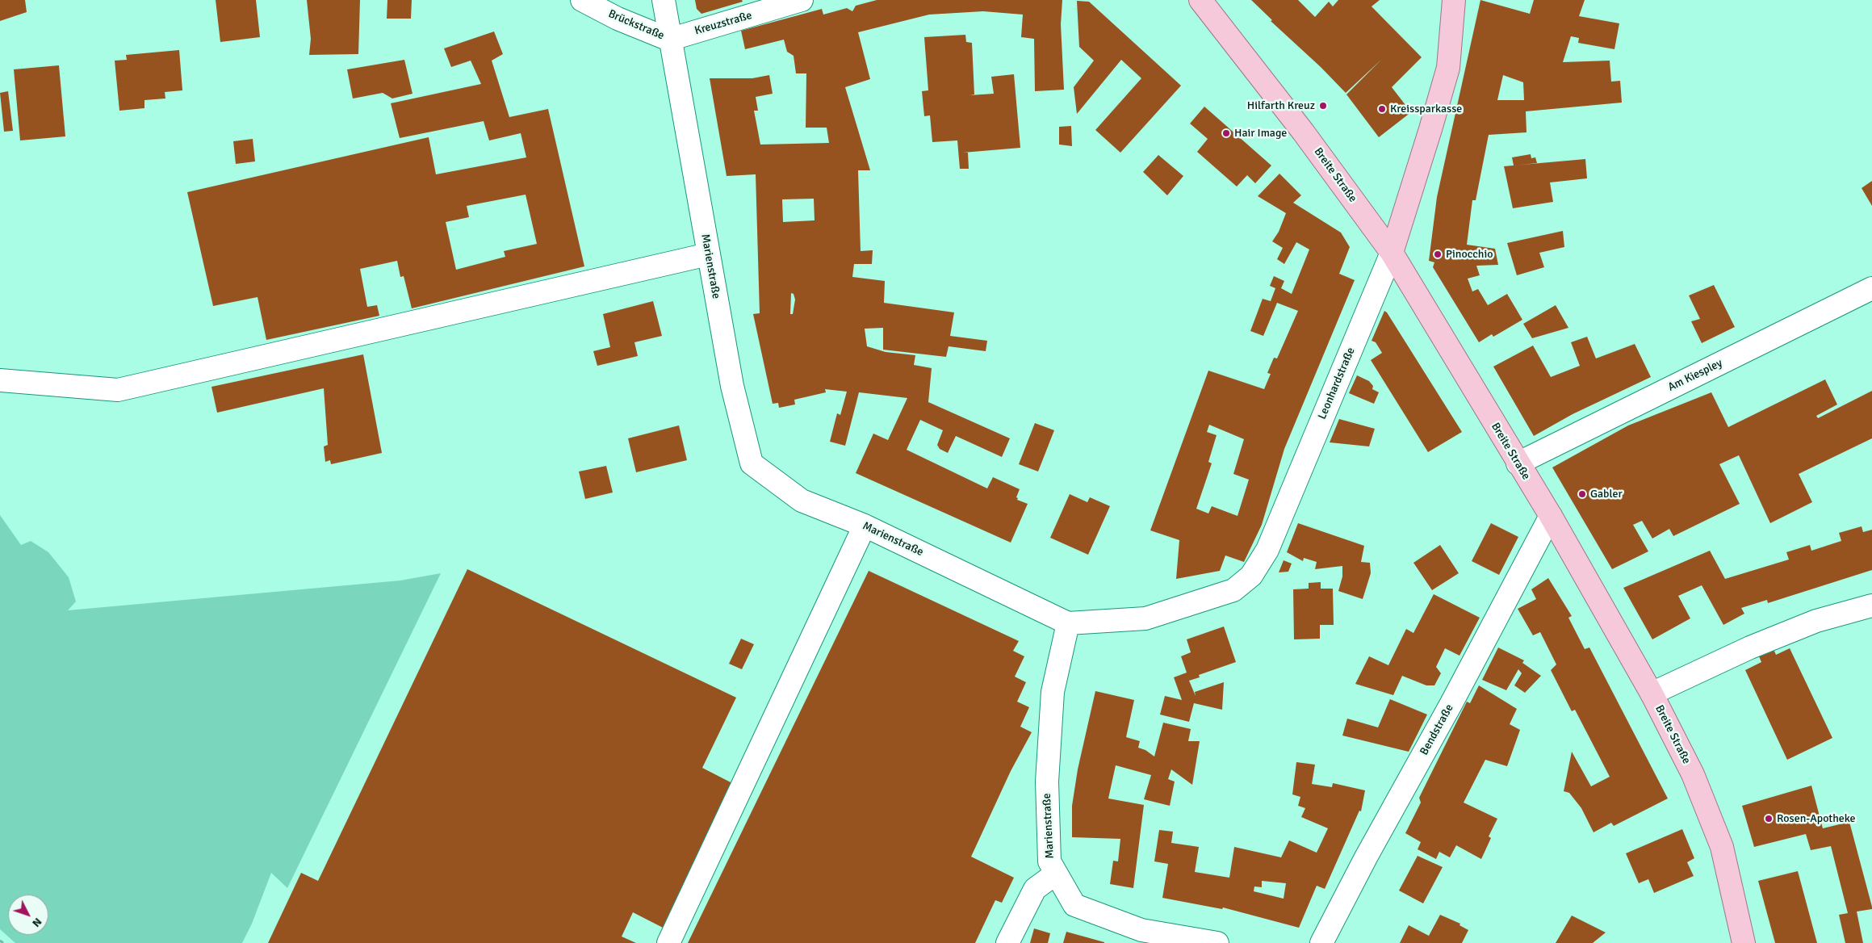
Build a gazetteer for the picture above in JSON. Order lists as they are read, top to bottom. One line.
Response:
{"streets":{"main road":["Breite Straße","Leonhardstraße"],"street":["Kreuzstraße","Brückstraße","Marienstraße","Am Kiespley","Bendstraße"]},"crossings":[["Kreuzstraße","Brückstraße"],["Kreuzstraße","Marienstraße"],["Brückstraße","Marienstraße"],["Breite Straße","Am Kiespley"],["Breite Straße","Leonhardstraße"],["Breite Straße","Bendstraße"],["Marienstraße","Leonhardstraße"]],"places":["Hilfarth Kreuz","Kreissparkasse","Hair Image","Pinocchio","Gabler","Rosen-Apotheke"],"north":"bottom right"}
